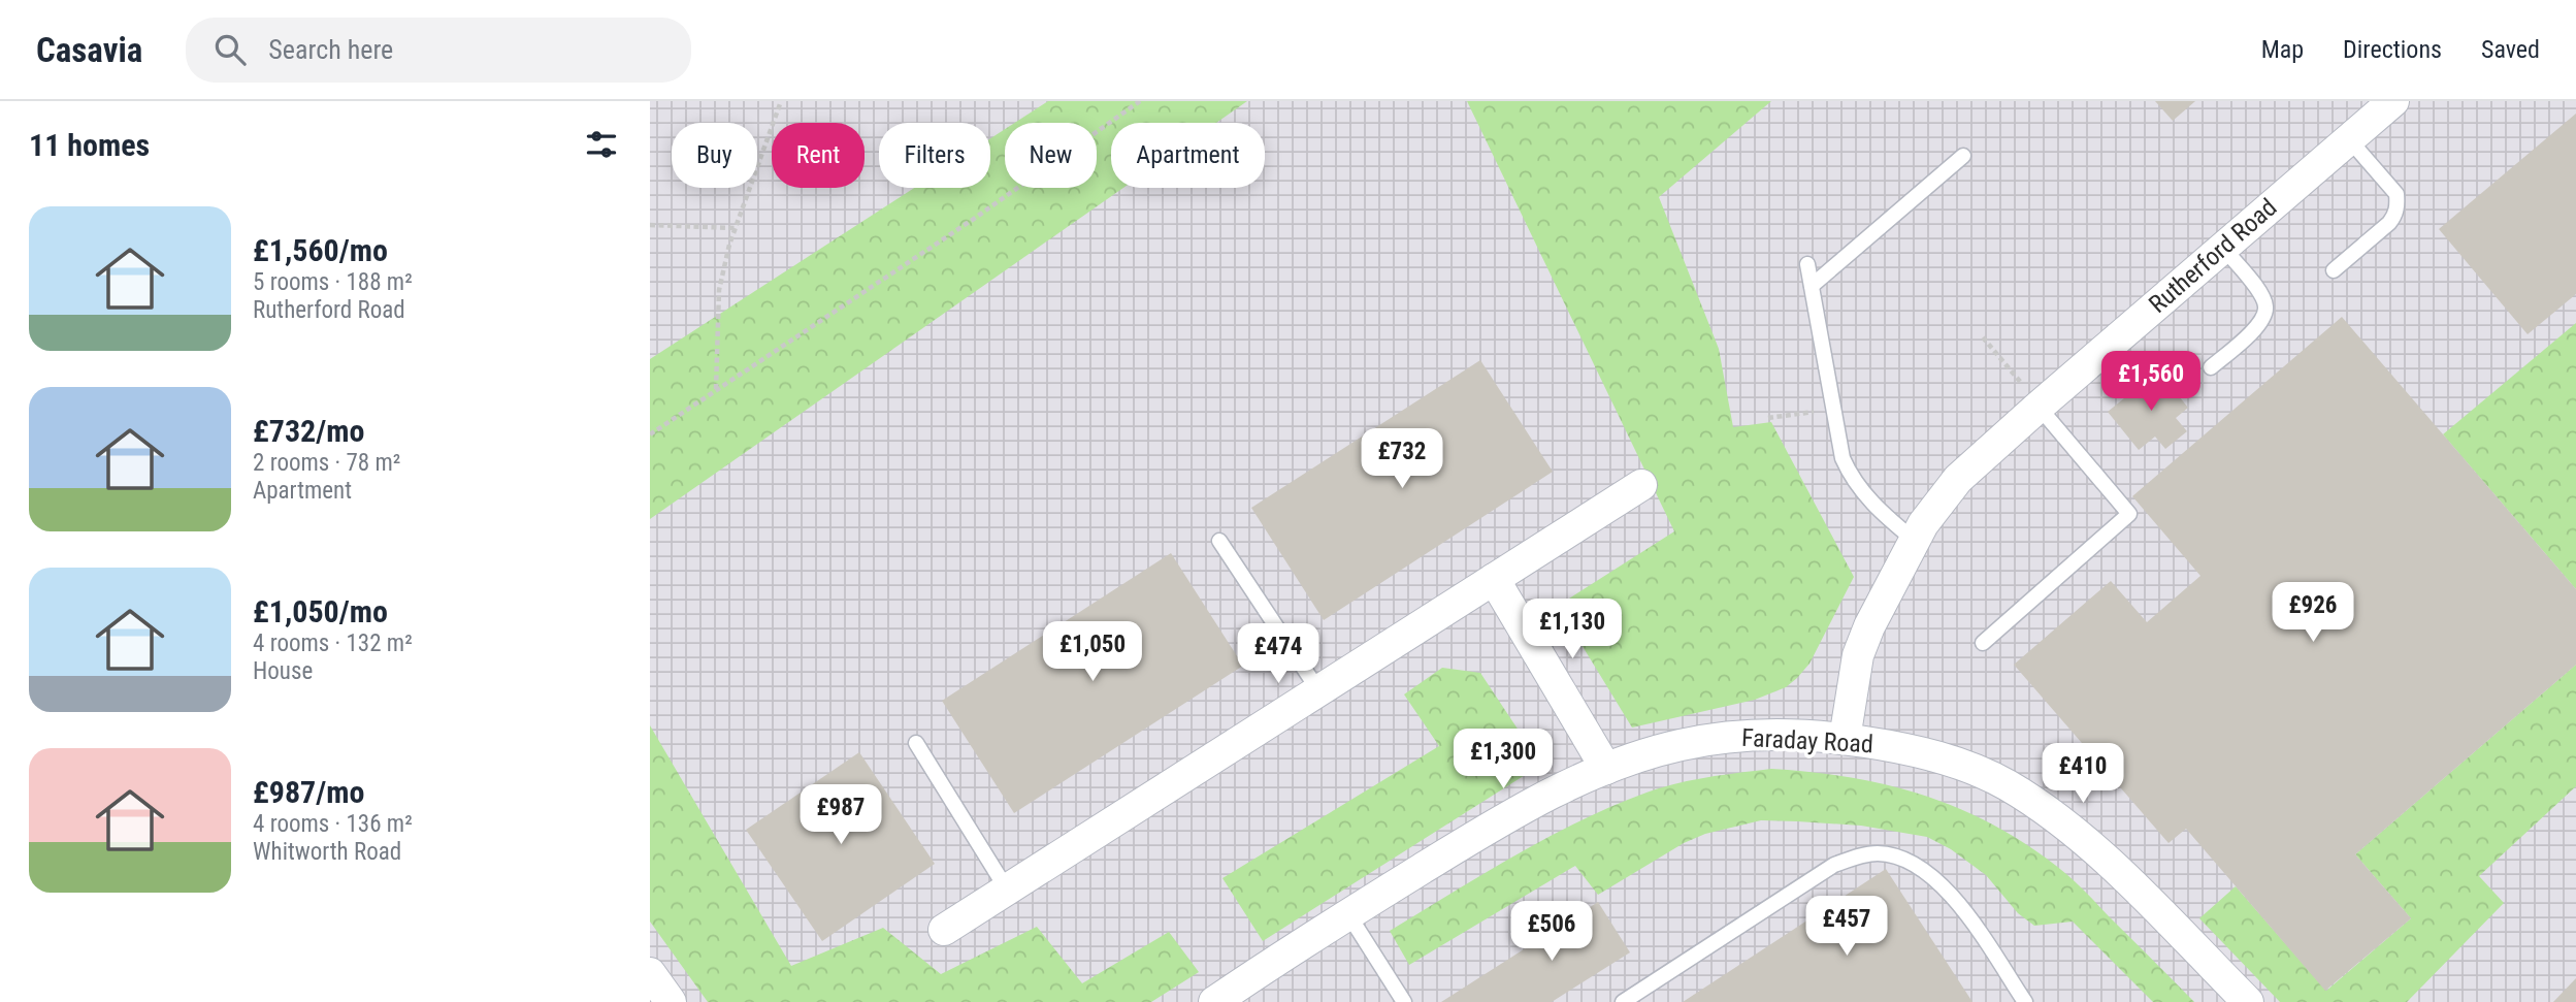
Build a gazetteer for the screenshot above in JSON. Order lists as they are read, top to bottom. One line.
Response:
{"streets":{"street":["Rutherford Road","Faraday Road"]},"crossings":[["Rutherford Road","Faraday Road"]],"page":{"header":"Casavia","search":"Search here","nav":["Map","Directions","Saved"],"heading":"11 homes","chip":["Buy","Rent","Filters","New","Apartment"],"list":[{"name":"£1,560/mo","note":"5 rooms · 188 m² · Rutherford Road"},{"name":"£732/mo","note":"2 rooms · 78 m² · Apartment"},{"name":"£1,050/mo","note":"4 rooms · 132 m² · House"},{"name":"£987/mo","note":"4 rooms · 136 m² · Whitworth Road"}],"price":["£1,560","£732","£926","£1,130","£1,050","£474","£1,300","£410","£987","£457","£506"]}}
